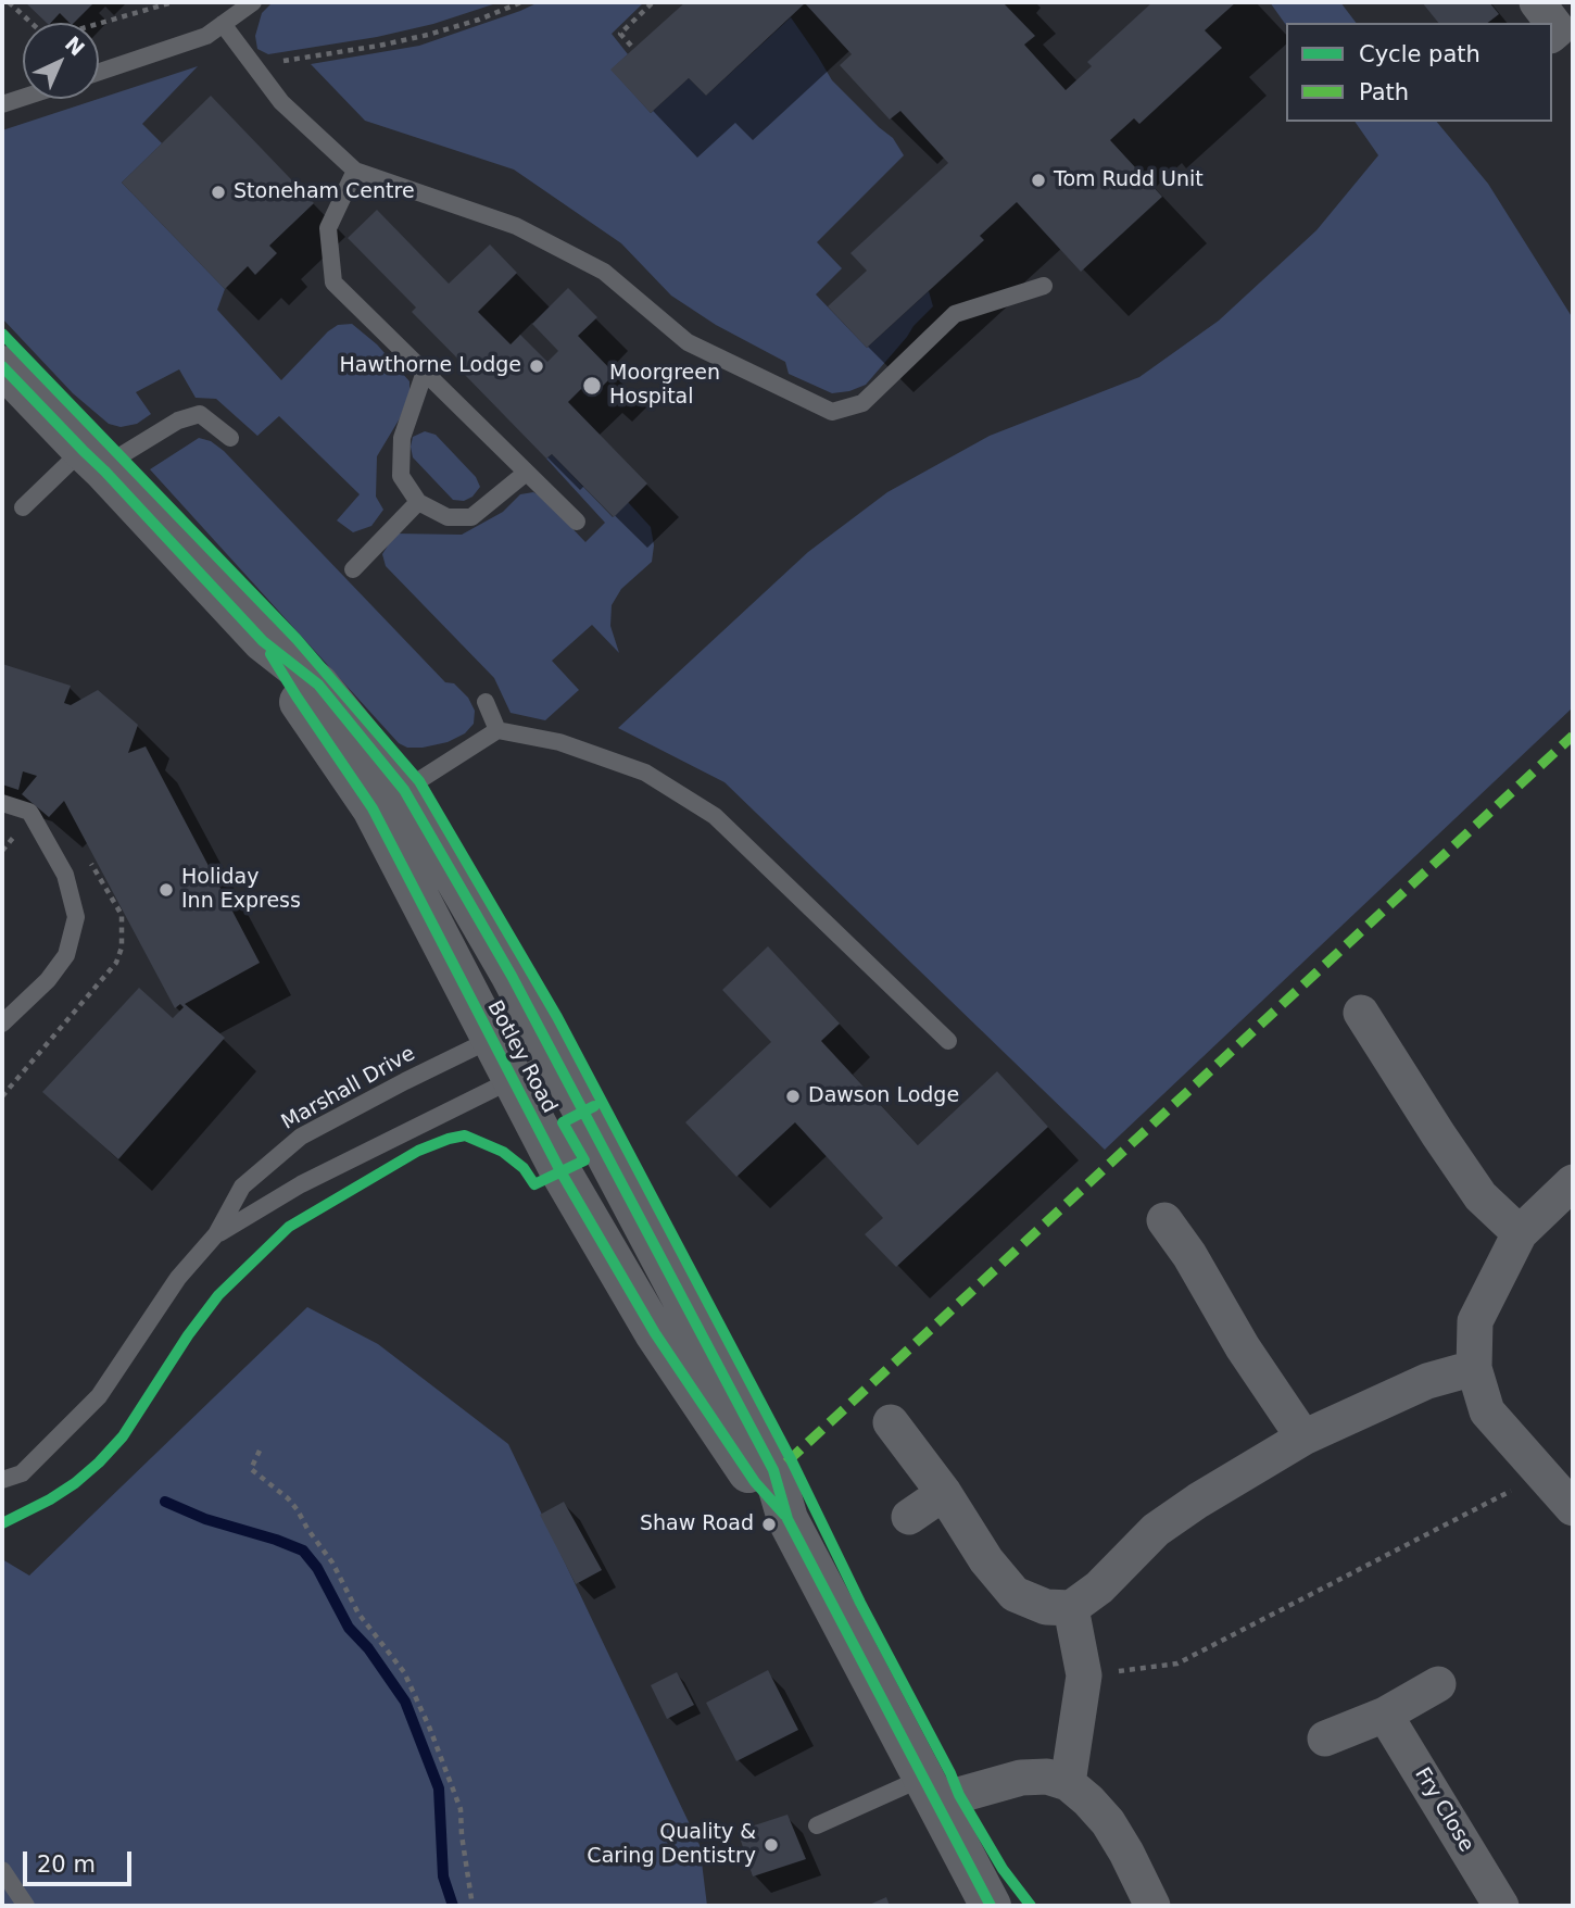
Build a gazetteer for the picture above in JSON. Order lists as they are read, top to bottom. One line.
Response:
{"streets":{"main road":["Botley Road"],"street":["Fry Close"],"lane":["Marshall Drive"]},"crossings":[["Botley Road","Marshall Drive"]],"places":["Tom Rudd Unit","Stoneham Centre","Hawthorne Lodge","Moorgreen Hospital","Holiday Inn Express","Dawson Lodge","Shaw Road","Quality & Caring Dentistry"],"legend":["Cycle path","Path"],"scale_bar":"20 m","north":"top right"}
